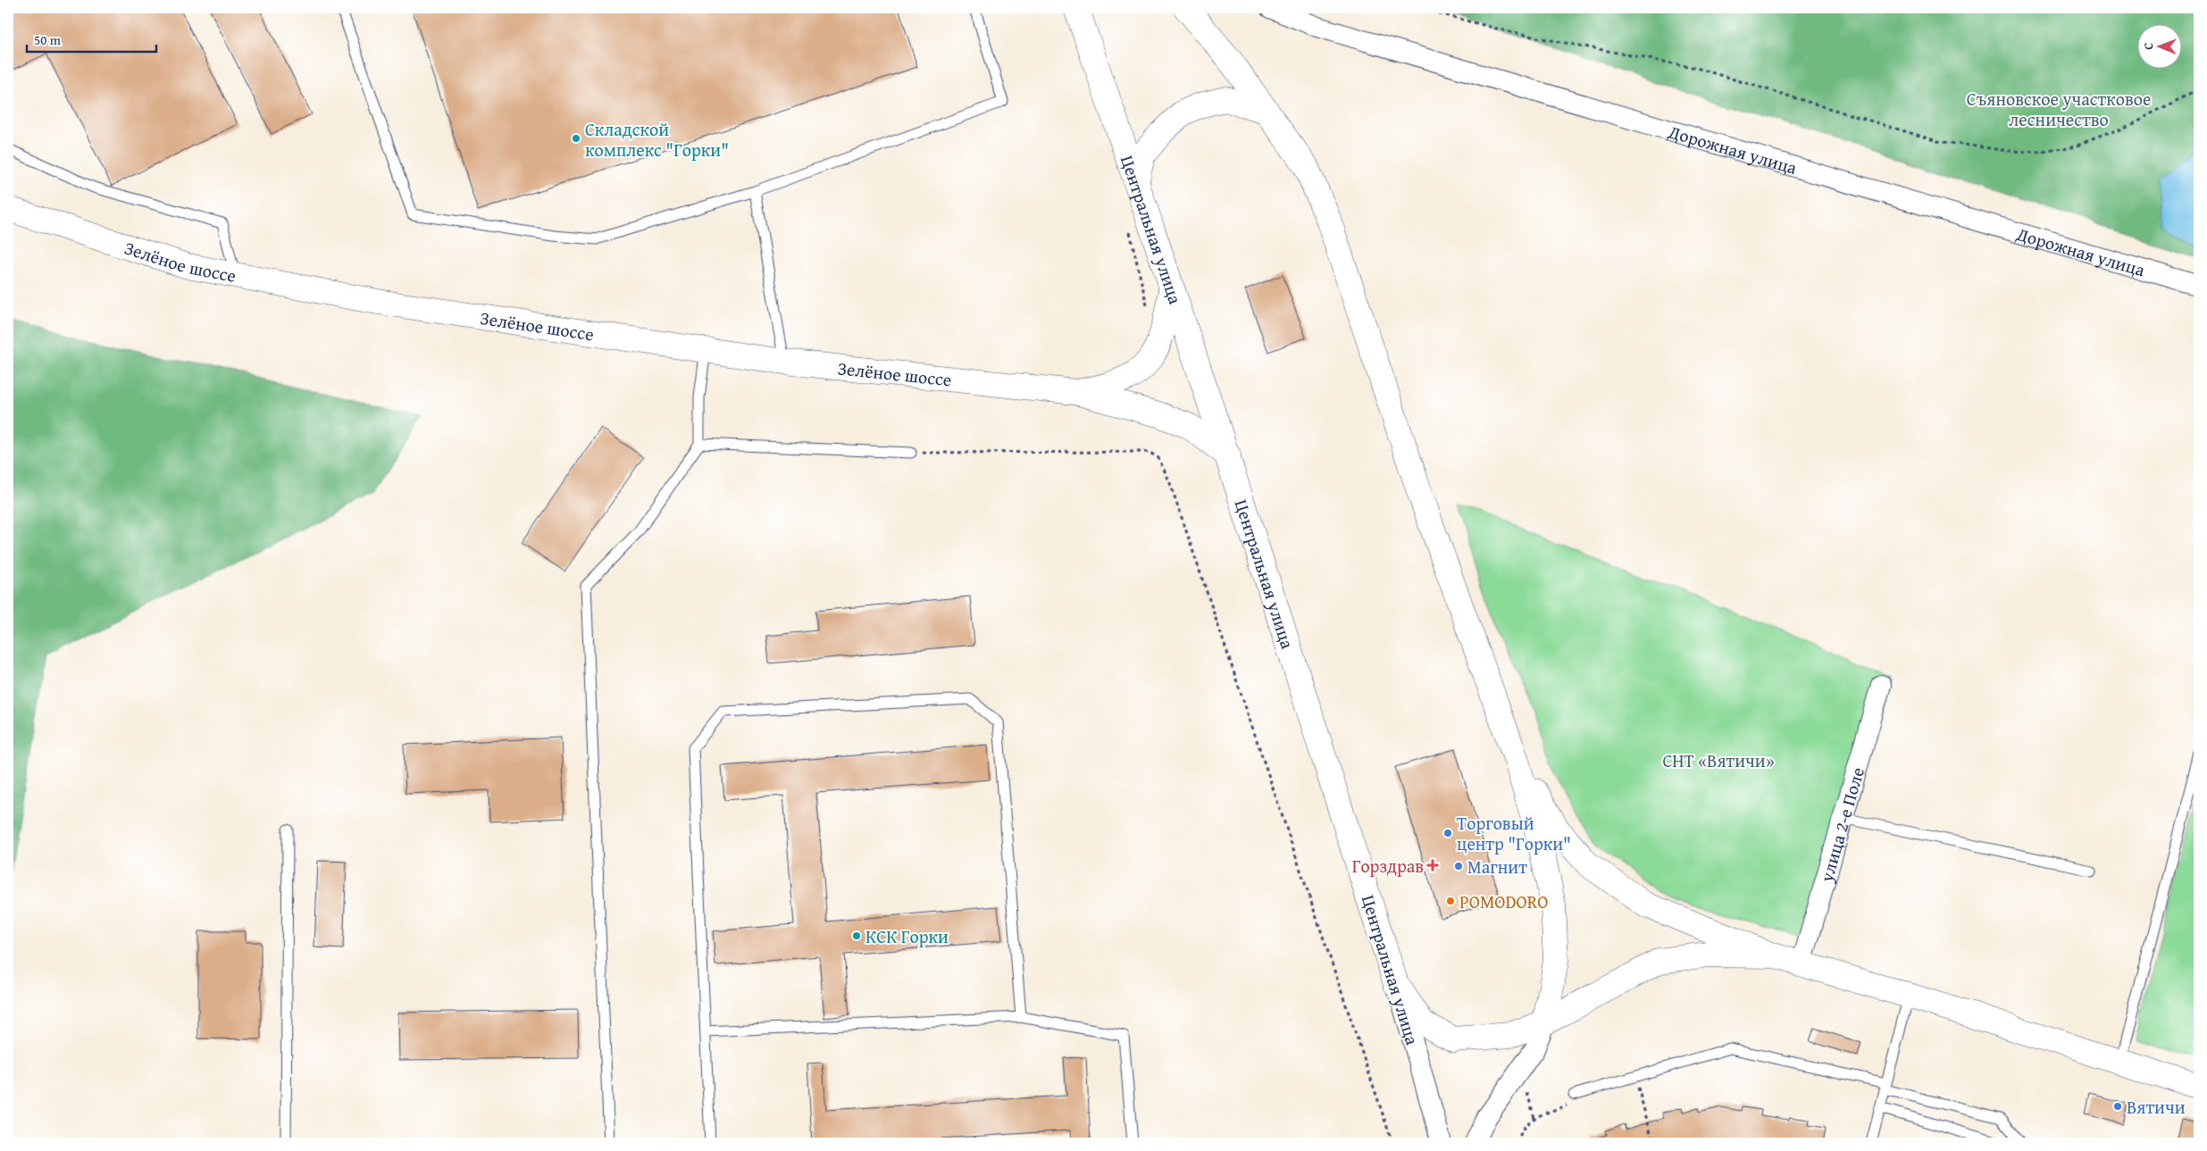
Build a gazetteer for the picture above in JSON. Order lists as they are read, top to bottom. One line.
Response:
{"streets":{"main road":["Центральная улица","Зелёное шоссе"],"street":["Дорожная улица","улица 2-е Поле"]},"parks":["Съяновское участковое лесничество","СНТ «Вятичи»"],"places":{"other":["Складской комплекс \"Горки\"","Торговый центр \"Горки\"","Магнит","POMODORO","КСК Горки","Вятичи"],"health":["Горздрав"]},"scale_bar":"50 m","north":"left"}
